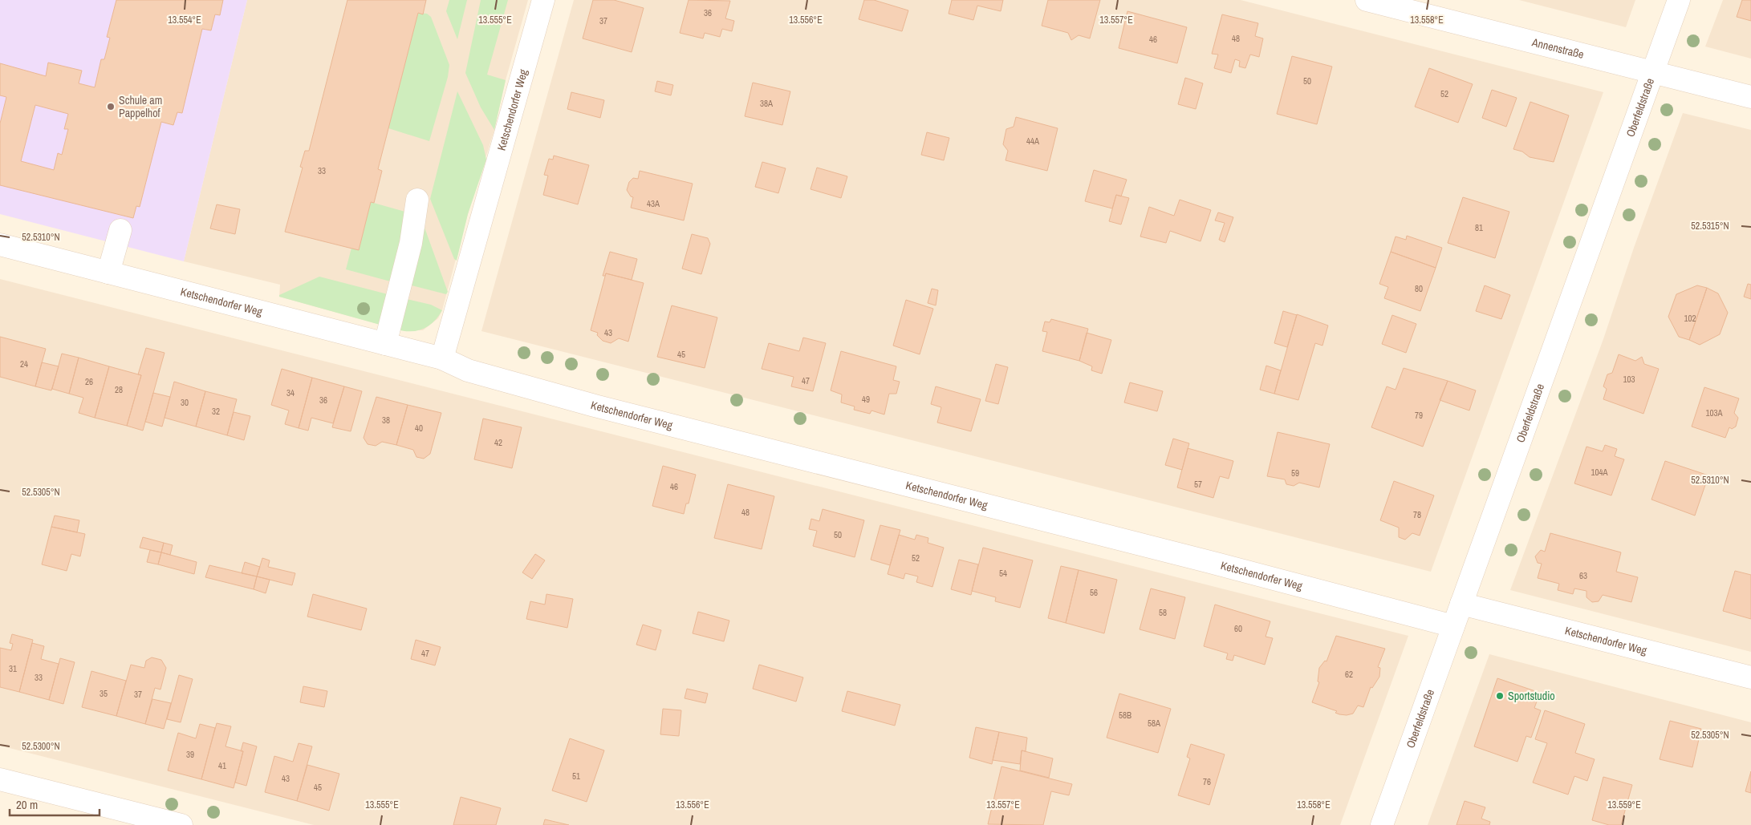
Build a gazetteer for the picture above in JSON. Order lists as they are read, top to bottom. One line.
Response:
{"streets":{"street":["Annenstraße","Oberfeldstraße","Ketschendorfer Weg"]},"crossings":[["Annenstraße","Oberfeldstraße"],["Oberfeldstraße","Ketschendorfer Weg"]],"places":["Schule am Pappelhof","Sportstudio"],"house_numbers":["36","37","48","46","50","52","38A","44A","33","43A","81","80","102","43","45","24","103","47","26","28","34","49","36","30","32","103A","79","38","40","42","104A","59","57","46","48","78","50","52","54","63","56","58","60","47","31","62","33","35","37","58B","58A","39","41","51","43","76","45"],"scale_bar":"20 m","coordinates":["13.554°E","13.555°E","13.556°E","13.557°E","13.558°E","52.5315°N","52.5310°N","52.5305°N","52.5300°N","13.559°E"]}
